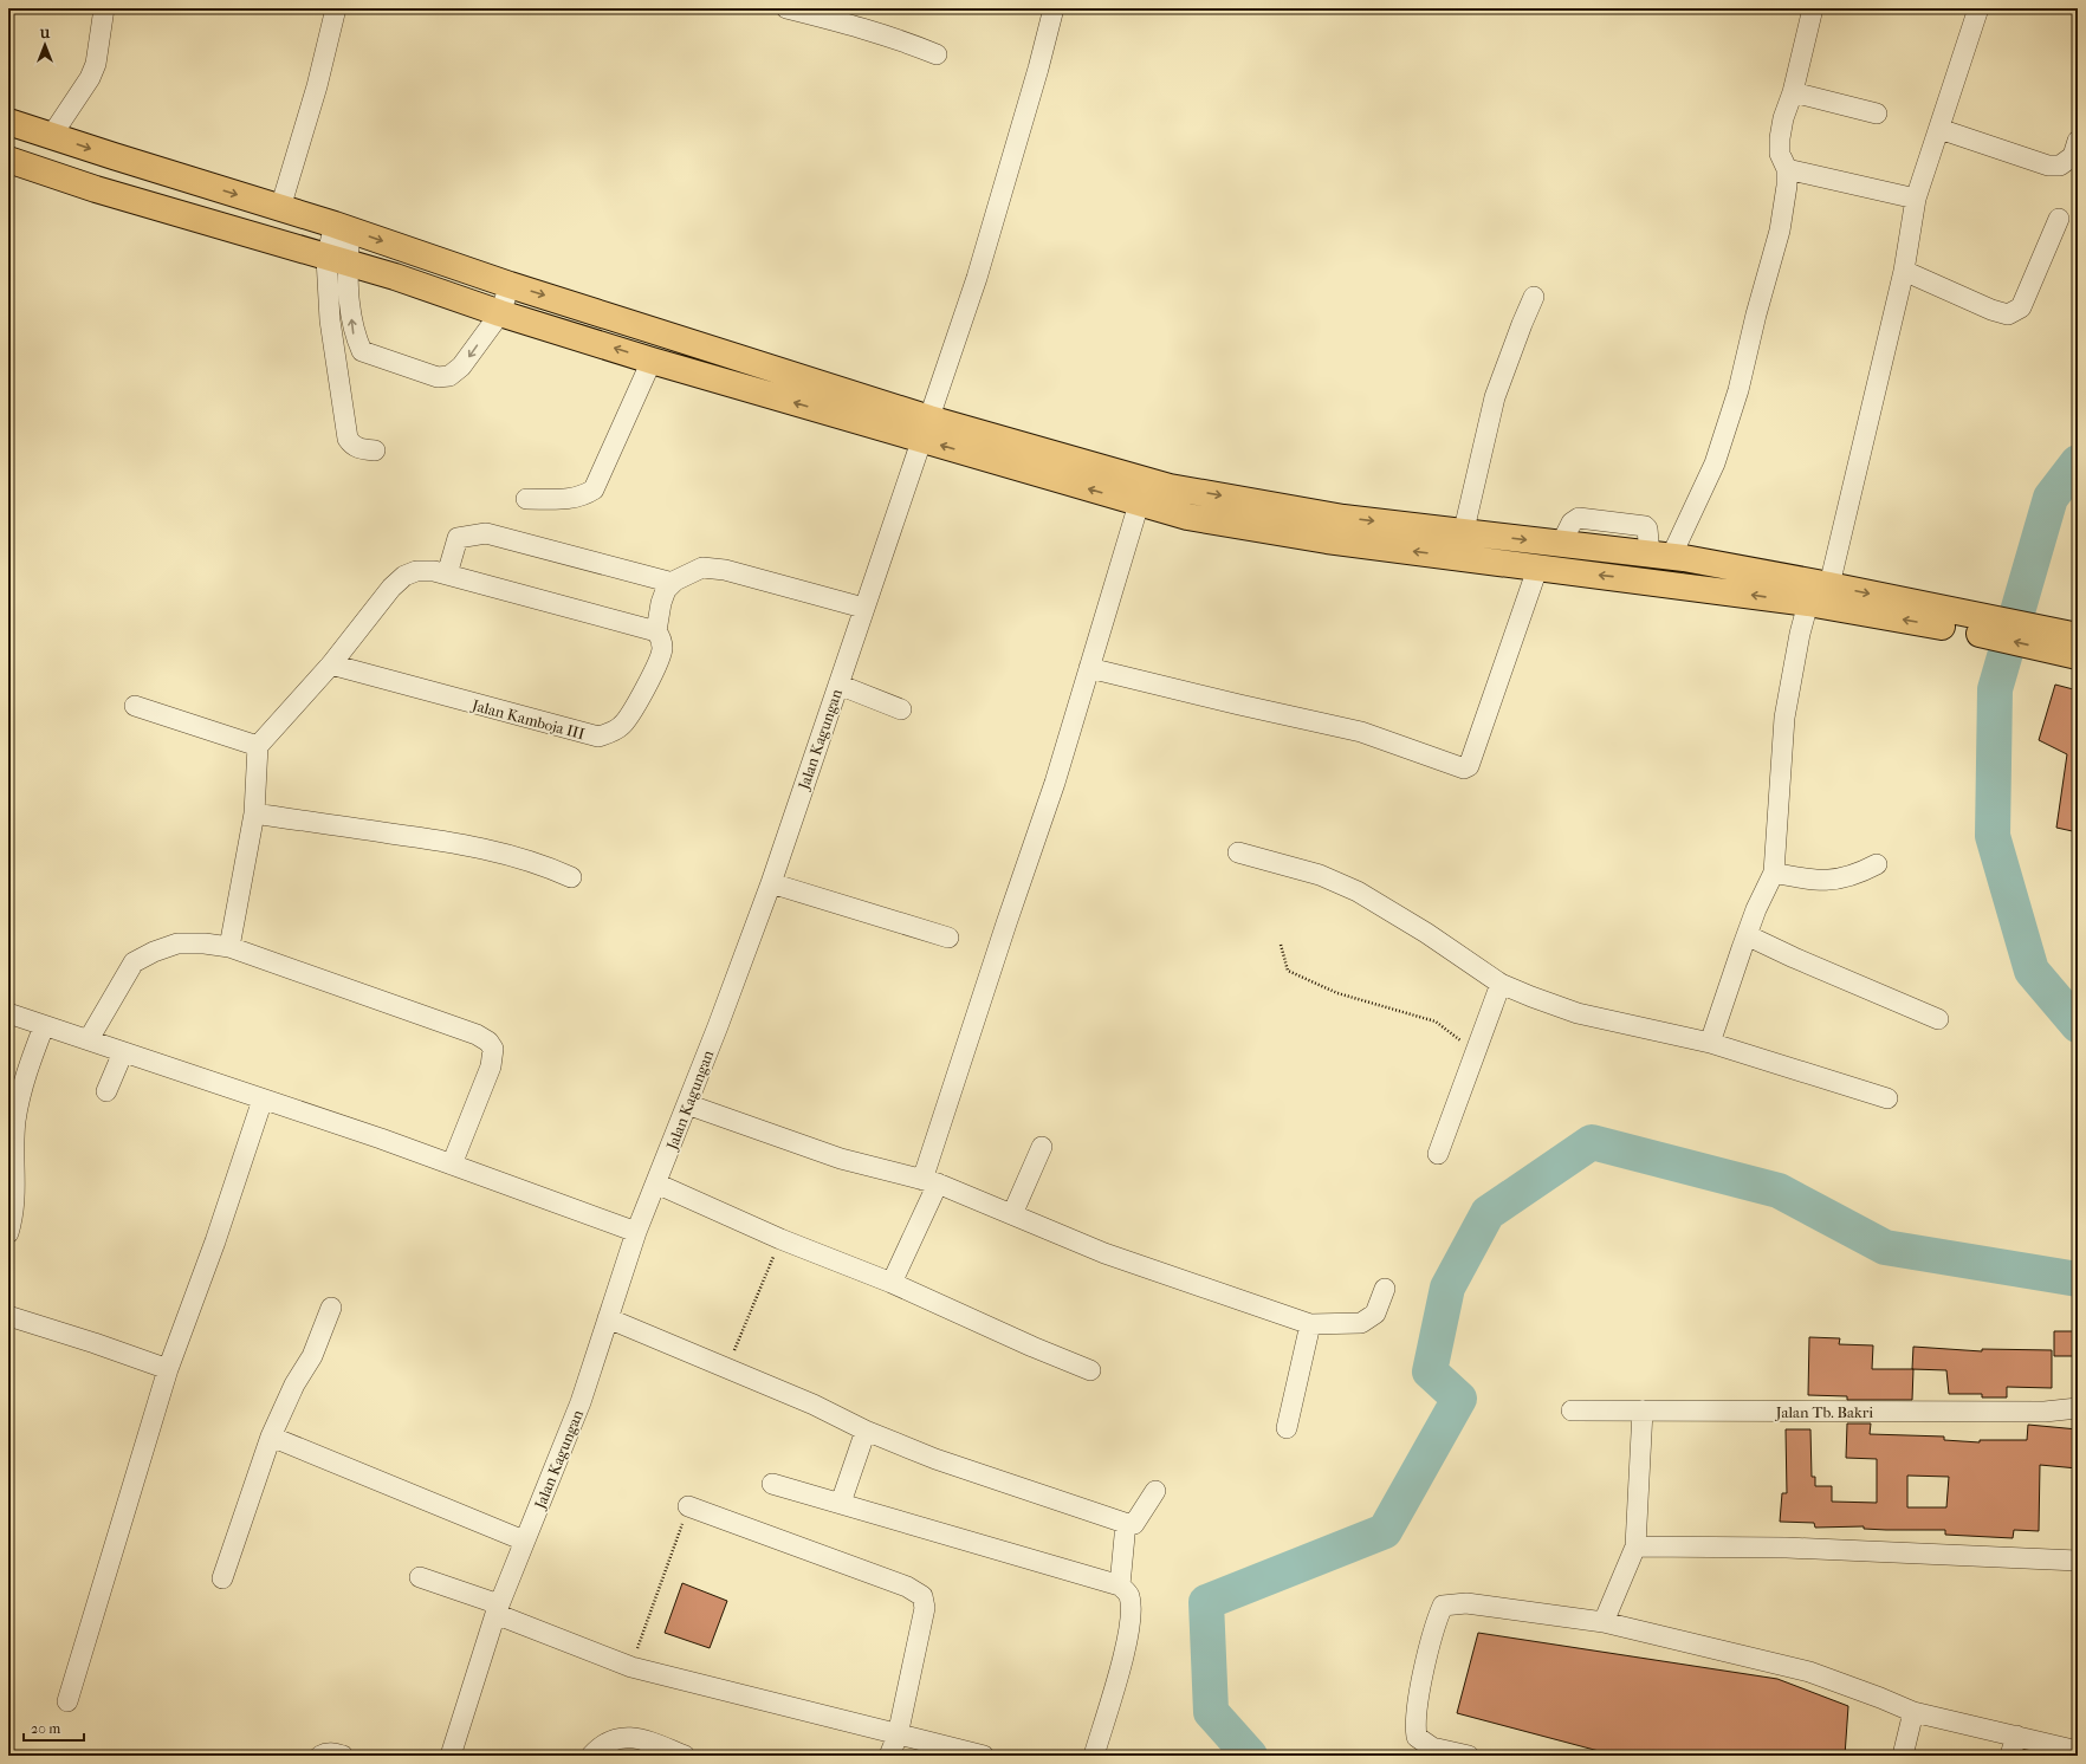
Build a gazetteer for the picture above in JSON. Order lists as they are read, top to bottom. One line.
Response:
{"streets":{"street":["Jalan Kamboja III","Jalan Kagungan","Jalan Tb. Bakri"]},"scale_bar":"20 m","north":"top"}
